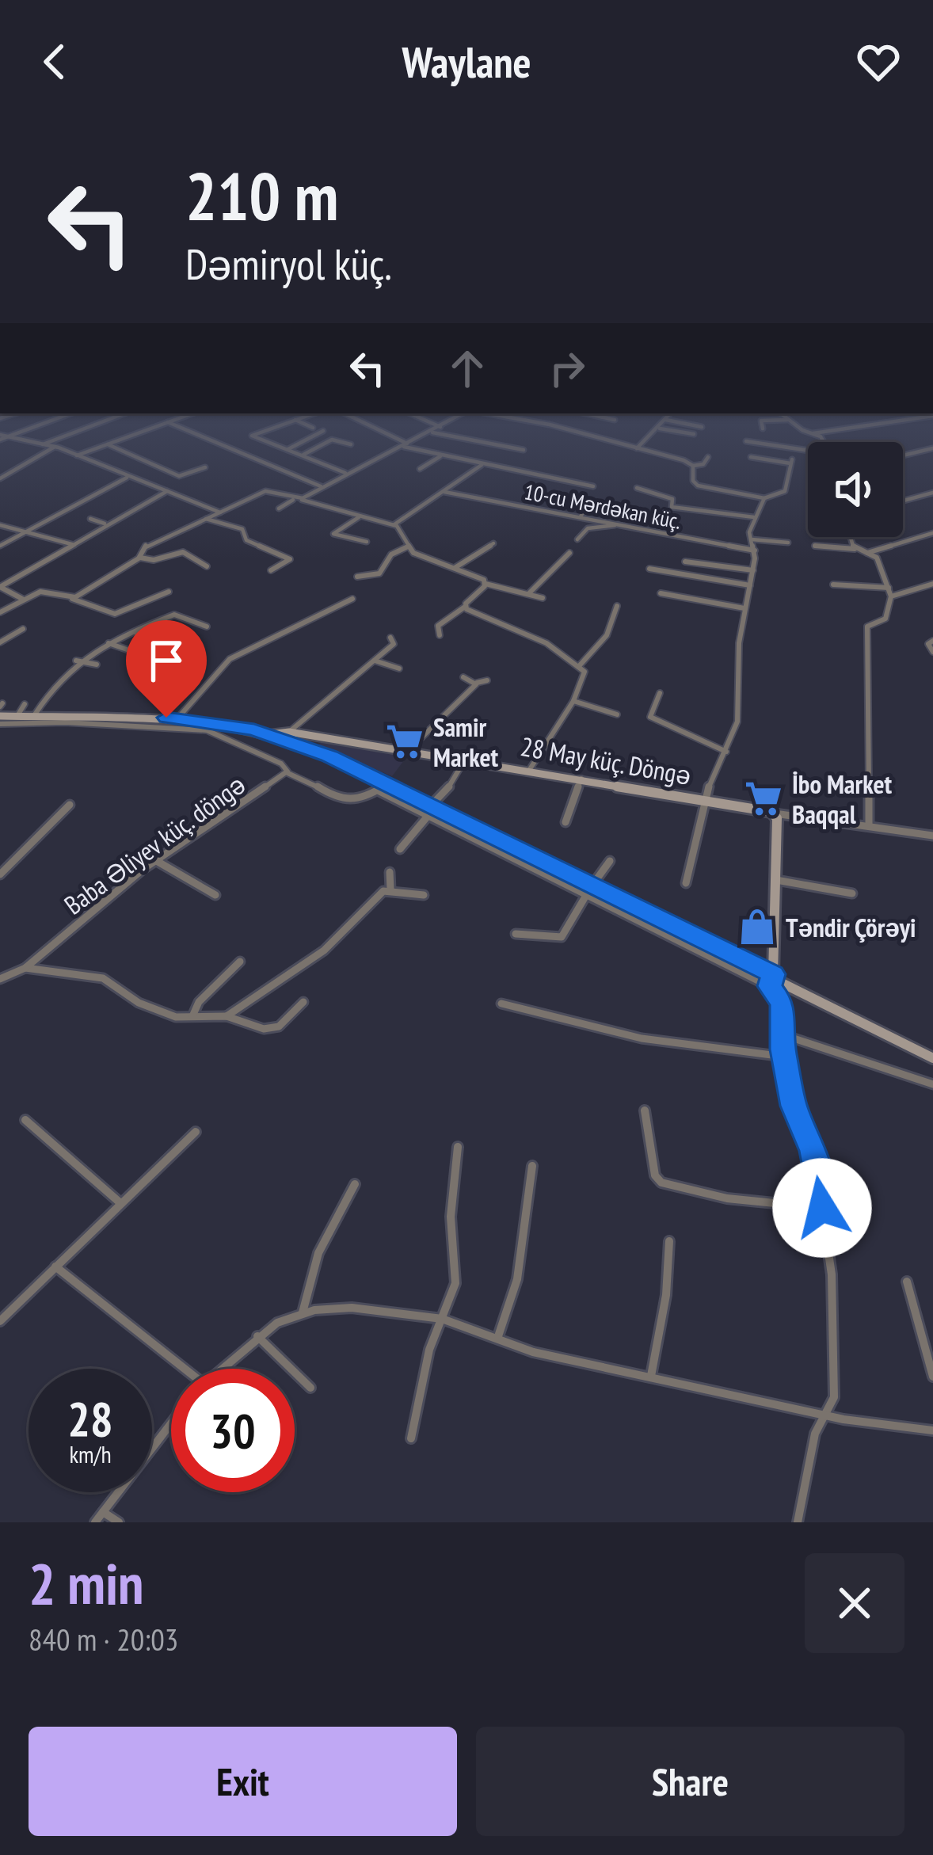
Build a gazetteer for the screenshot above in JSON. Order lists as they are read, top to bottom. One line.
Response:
{"streets":{"main road":["28 May küç. Döngə"],"street":["10-cu Mərdəkan küç.","Baba Əliyev küç. döngə"]},"places":{"supermarket":["Samir Market","İbo Market Baqqal"],"shop":["Təndir Çörəyi"]},"page":{"header":"Waylane","turn":["210 m","Dəmiryol küç."],"speed":"28 km/h","limit":"30","heading":["2 min","840 m · 20:03"],"buttons":["Exit","Share"]}}
